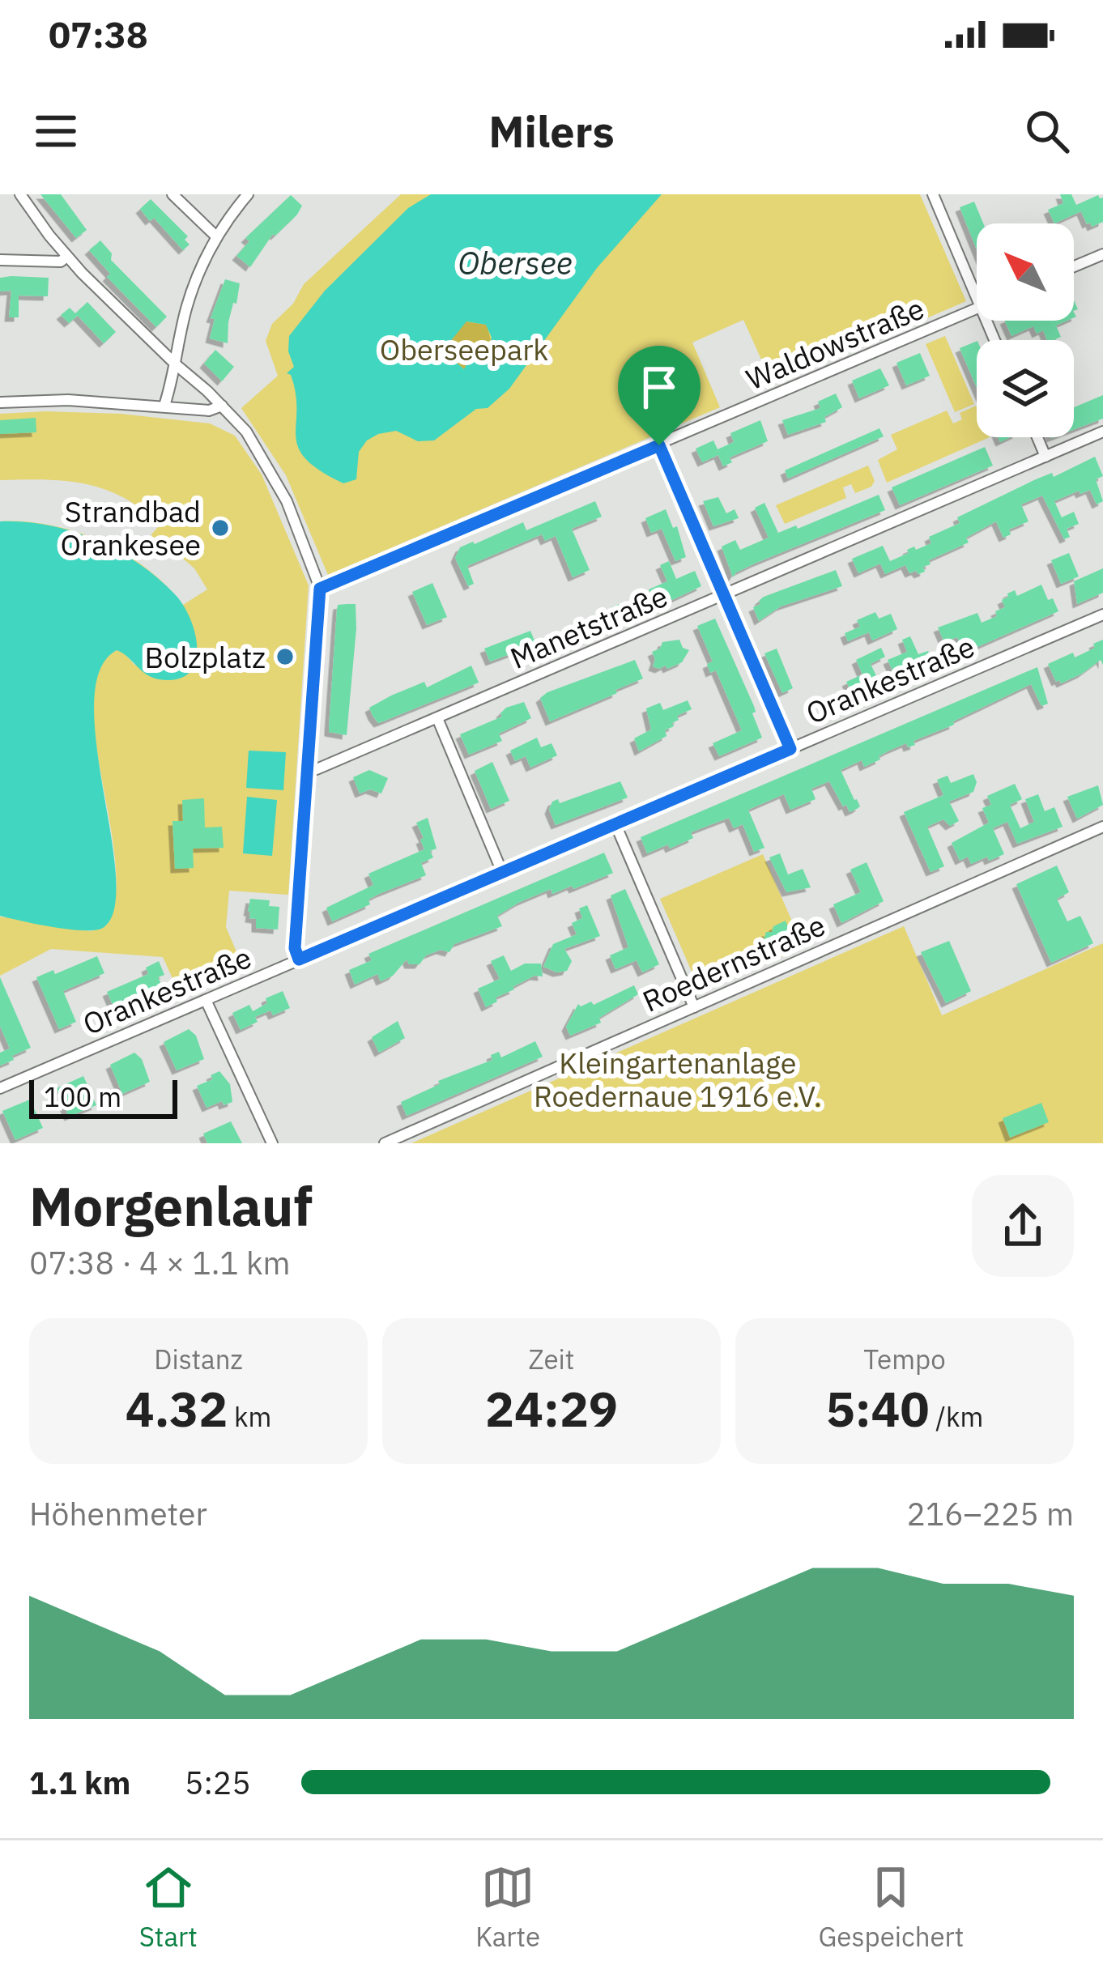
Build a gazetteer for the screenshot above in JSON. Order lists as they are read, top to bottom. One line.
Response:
{"streets":{"street":["Waldowstraße","Manetstraße","Orankestraße","Roedernstraße"]},"water":["Obersee"],"parks":["Oberseepark","Kleingartenanlage Roedernaue 1916 e.V."],"places":["Strandbad Orankesee","Bolzplatz"],"scale_bar":"100 m","north":"top left","page":{"status":"07:38","header":"Milers","scale":"100 m","heading":["Morgenlauf","07:38 · 4 × 1.1 km"],"stats":[["Distanz","4.32 km"],["Zeit","24:29"],["Tempo","5:40 /km"]],"chart":["Höhenmeter","216–225 m"],"list":[{"name":"1.1 km","note":"5:25"}],"tabs":["Start","Karte","Gespeichert"]}}
